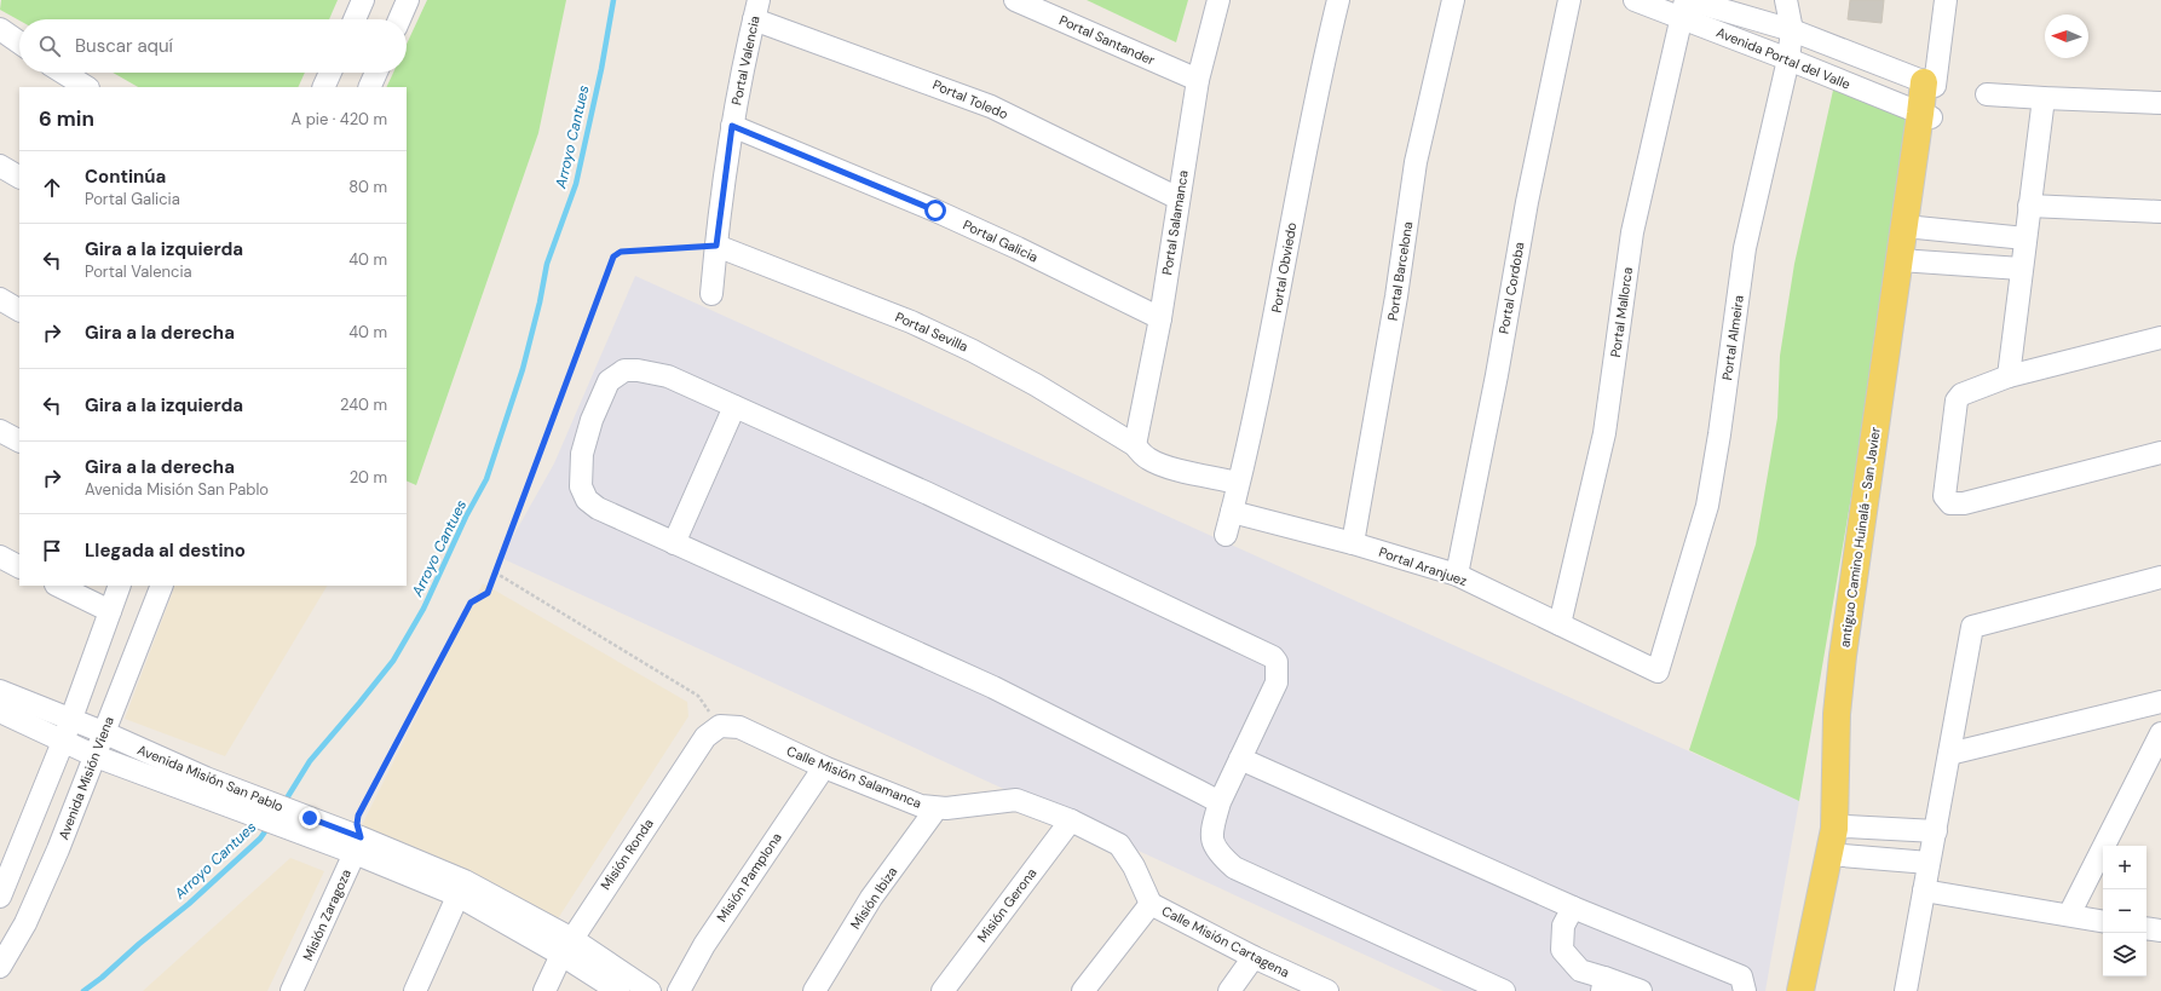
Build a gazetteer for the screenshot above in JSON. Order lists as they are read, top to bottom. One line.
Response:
{"streets":{"street":["Portal Santander","Avenida Portal del Valle","Portal Valencia","Portal Toledo","Portal Salamanca","Portal Galicia","Portal Obviedo","Portal Barcelona","Portal Cordoba","Portal Mallorca","Portal Sevilla","Portal Almeira","Portal Aranjuez","Calle Misión Salamanca","Avenida Misión Viena","Avenida Misión San Pablo","Misión Ronda","Misión Pamplona","Misión Ibiza","Misión Gerona","Misión Zaragoza","Calle Misión Cartagena"]},"crossings":[["Portal Santander","Portal Salamanca"],["Avenida Portal del Valle","Portal Mallorca"],["Avenida Portal del Valle","Portal Almeira"],["Portal Valencia","Portal Toledo"],["Portal Valencia","Portal Galicia"],["Portal Valencia","Portal Sevilla"],["Portal Toledo","Portal Salamanca"],["Portal Salamanca","Portal Galicia"],["Portal Salamanca","Portal Sevilla"],["Portal Obviedo","Portal Sevilla"],["Portal Obviedo","Portal Aranjuez"],["Portal Barcelona","Portal Aranjuez"],["Portal Cordoba","Portal Aranjuez"],["Portal Mallorca","Portal Aranjuez"],["Portal Almeira","Portal Aranjuez"],["Calle Misión Salamanca","Misión Ronda"],["Calle Misión Salamanca","Misión Pamplona"],["Calle Misión Salamanca","Misión Ibiza"],["Calle Misión Salamanca","Misión Gerona"],["Calle Misión Salamanca","Calle Misión Cartagena"],["Avenida Misión Viena","Avenida Misión San Pablo"],["Avenida Misión San Pablo","Misión Ronda"],["Avenida Misión San Pablo","Misión Zaragoza"]],"water":["Arroyo Cantues"],"north":"left","page":{"search":"Buscar aquí","heading":["6 min","A pie · 420 m"],"list":[["Continúa","Portal Galicia","80 m"],["Gira a la izquierda","Portal Valencia","40 m"],["Gira a la derecha","40 m"],["Gira a la izquierda","240 m"],["Gira a la derecha","Avenida Misión San Pablo","20 m"],"Llegada al destino"],"map_buttons":["+","−"]}}
